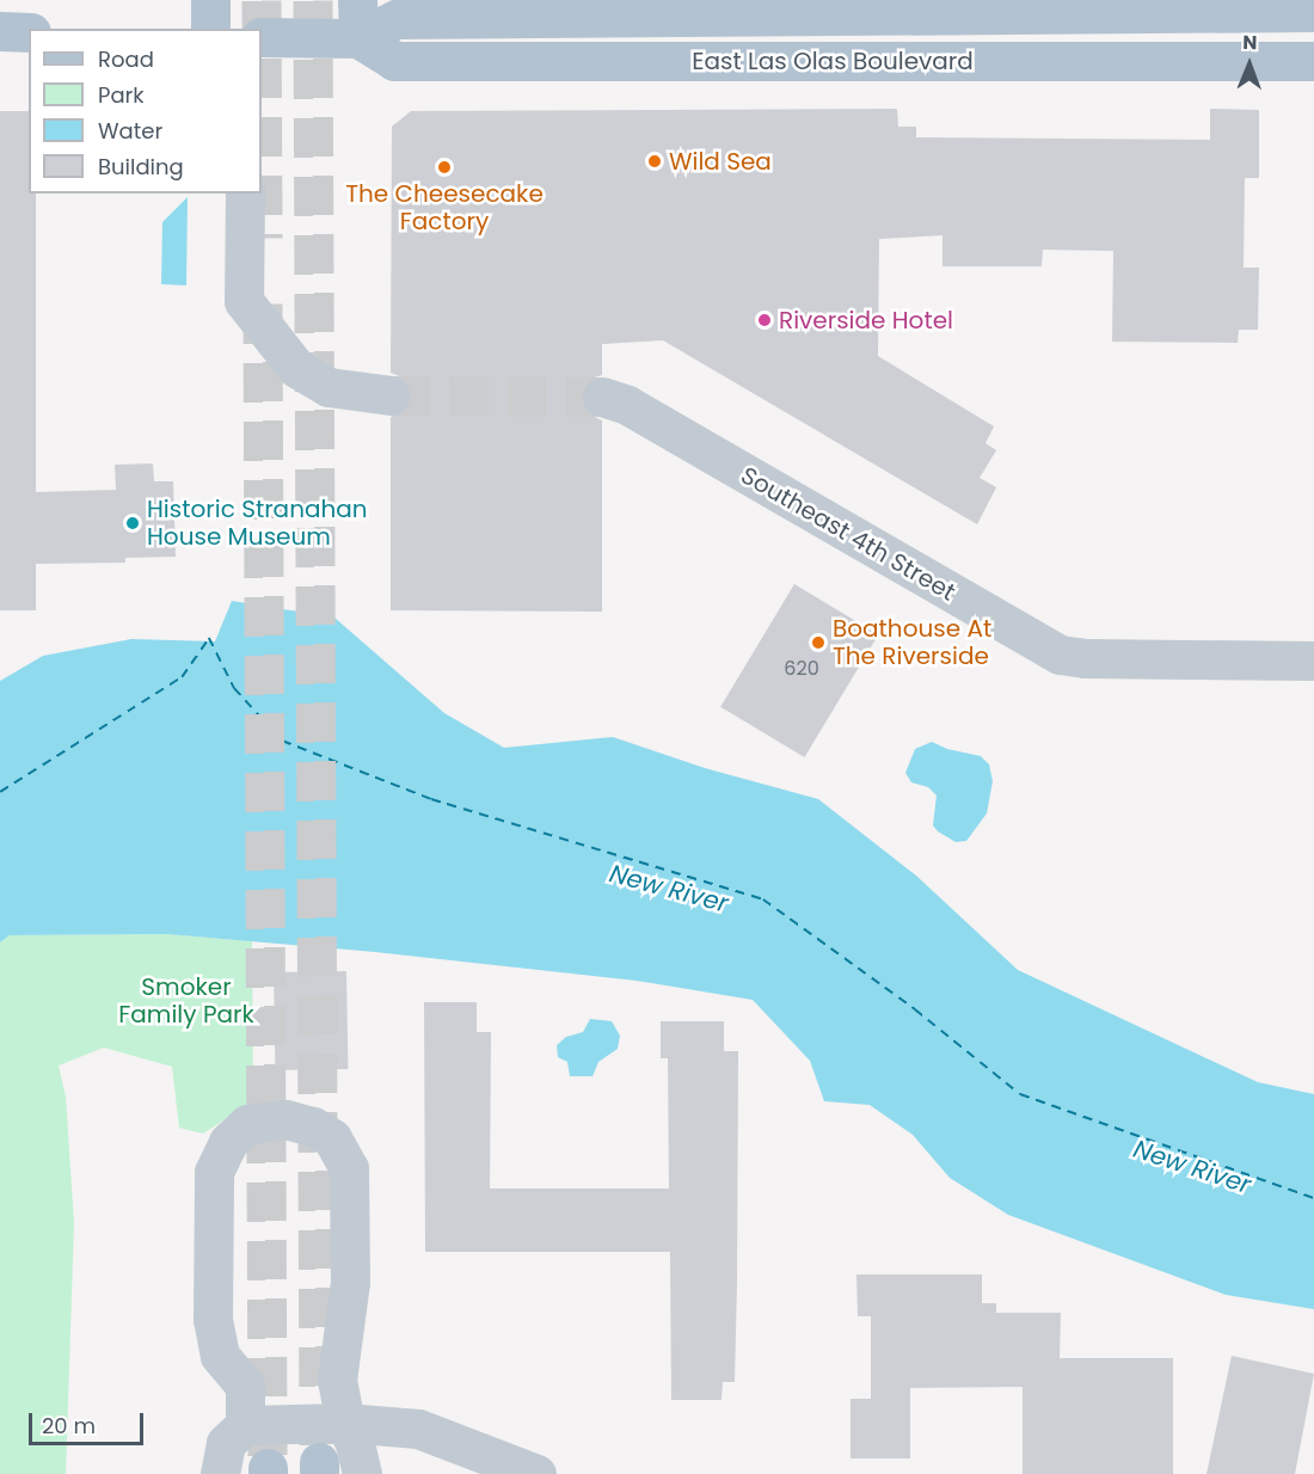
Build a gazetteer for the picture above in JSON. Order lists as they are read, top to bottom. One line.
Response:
{"streets":{"main road":["East Las Olas Boulevard"],"street":["Southeast 4th Street"]},"water":["New River"],"parks":["Smoker Family Park"],"places":["Wild Sea","The Cheesecake Factory","Riverside Hotel","Historic Stranahan House Museum","Boathouse At The Riverside"],"house_numbers":["620"],"legend":["Road","Park","Water","Building"],"scale_bar":"20 m","north":"top"}
